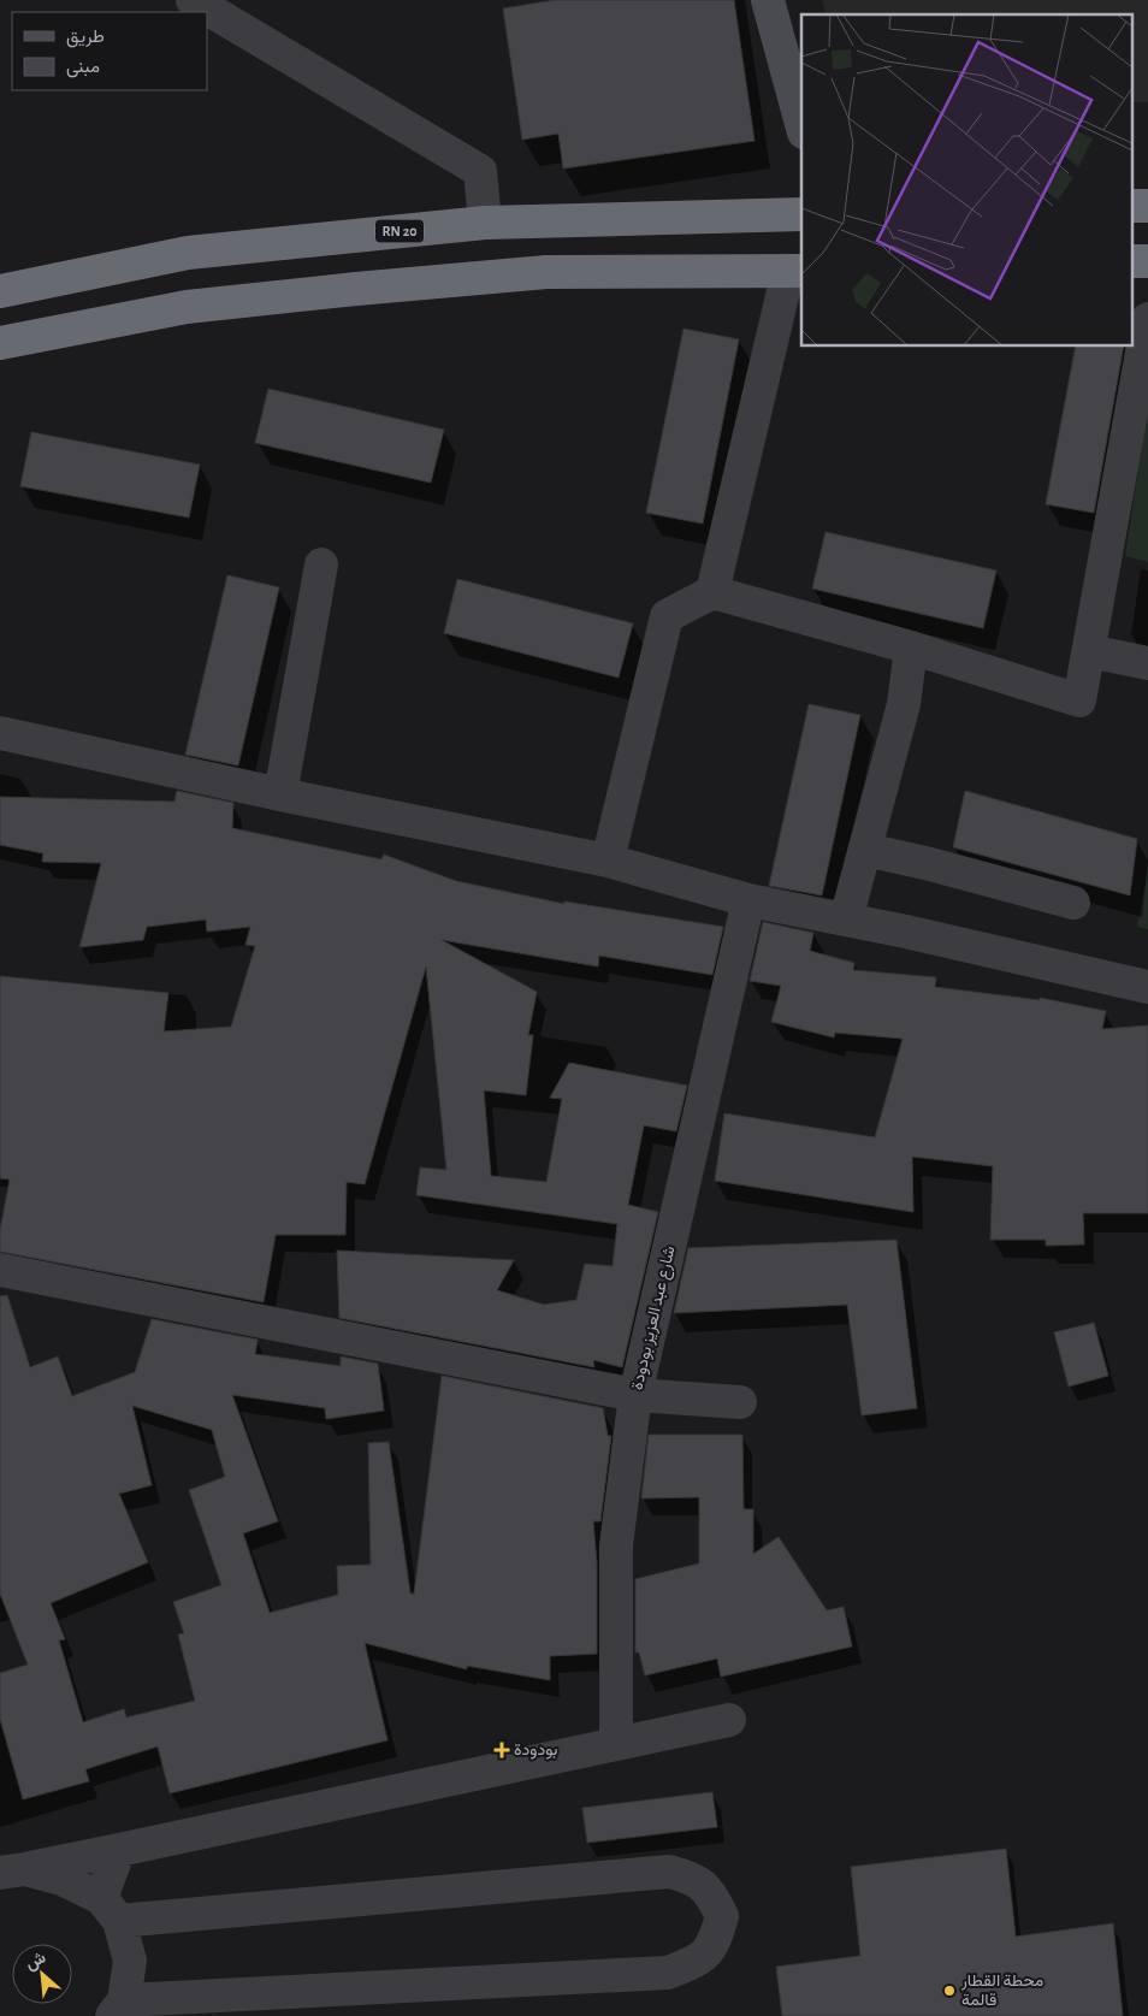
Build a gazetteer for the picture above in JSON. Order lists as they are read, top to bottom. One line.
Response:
{"streets":{"highway":["RN 20"],"street":["شارع عبد العزيز بودودة"]},"places":{"health":["بودودة"],"other":["محطة القطار قالمة"]},"legend":["طريق","مبنى"],"north":"top left"}
